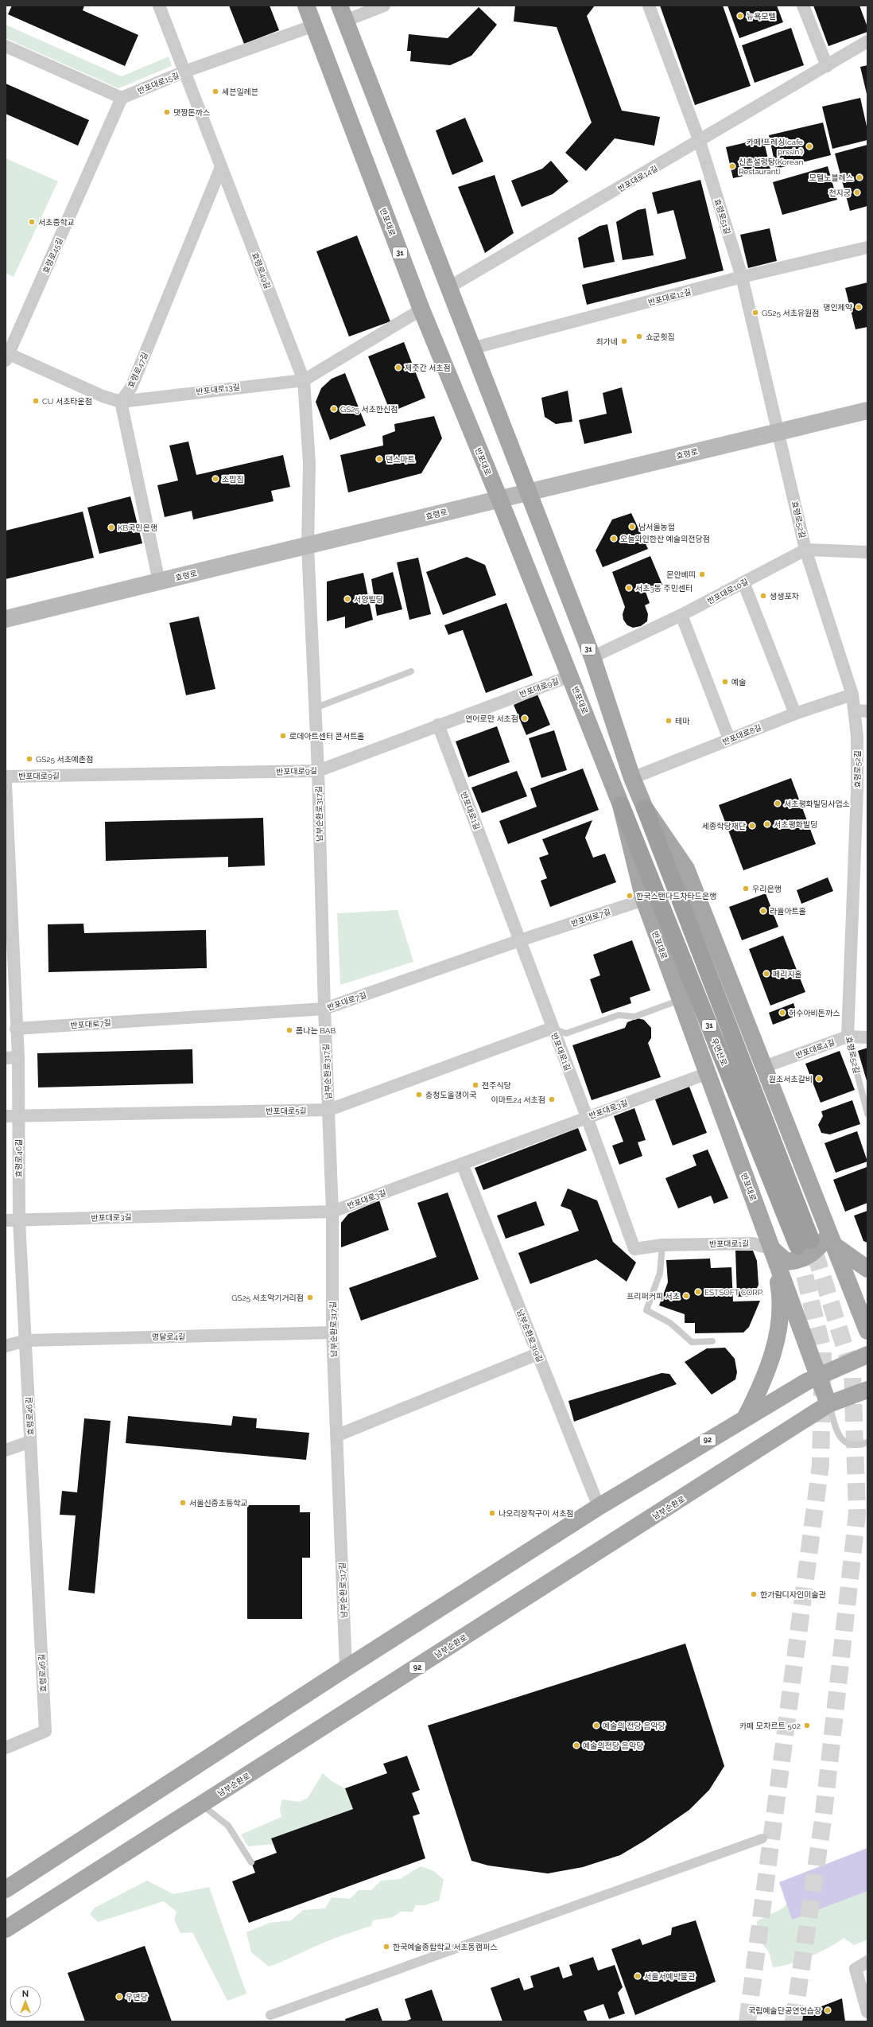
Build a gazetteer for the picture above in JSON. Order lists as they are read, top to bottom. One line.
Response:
{"streets":{"highway":["31","우면산로"],"main road":["반포대로","효령로","92","남부순환로"],"street":["반포대로15길","반포대로14길","효령로51길","효령로45길","효령로49길","반포대로12길","효령로47길","반포대로13길","효령로52길","반포대로10길","반포대로9길","반포대로8길","반포대로1길","남부순환로317길","반포대로7길","반포대로4길","반포대로3길","반포대로5길","효령로46길","남부순환로319길","명달로4길"]},"crossings":[["반포대로15길","반포대로"],["반포대로15길","효령로45길"],["반포대로15길","효령로49길"],["반포대로14길","효령로51길"],["반포대로14길","31"],["효령로51길","반포대로12길"],["효령로51길","효령로"],["효령로51길","효령로52길"],["반포대로","반포대로13길"],["반포대로","효령로"],["반포대로","반포대로9길"],["반포대로","반포대로1길"],["반포대로","반포대로7길"],["반포대로","우면산로"],["반포대로","반포대로3길"],["반포대로","92"],["반포대로","남부순환로"],["31","반포대로12길"],["31","효령로"],["31","반포대로10길"],["31","반포대로8길"],["31","우면산로"],["효령로45길","반포대로13길"],["효령로49길","효령로47길"],["효령로49길","반포대로13길"],["효령로49길","효령로"],["효령로49길","남부순환로317길"],["효령로47길","반포대로13길"],["효령로","효령로52길"],["효령로","남부순환로317길"],["효령로52길","반포대로10길"],["효령로52길","반포대로8길"],["효령로52길","반포대로4길"],["반포대로9길","반포대로1길"],["반포대로9길","남부순환로317길"],["반포대로1길","반포대로7길"],["반포대로1길","반포대로3길"],["반포대로1길","반포대로5길"],["남부순환로317길","반포대로7길"],["남부순환로317길","반포대로3길"],["남부순환로317길","반포대로5길"],["남부순환로317길","명달로4길"],["남부순환로317길","92"],["반포대로7길","효령로46길"],["반포대로3길","효령로46길"],["반포대로3길","남부순환로319길"],["반포대로5길","효령로46길"],["효령로46길","명달로4길"],["남부순환로319길","92"]],"places":["뉴욕모텔","세븐일레븐","댓짱돈까스","카페 프레싱(cafe prssin')","신촌설렁탕(Korean Restaurant)","모텔노블레스","천지궁","서초중학교","명인제약","GS25 서초유원점","쇼군횟집","최가네","제줏간 서초점","CU 서초타운점","GS25 서초한신점","댄스마트","조밥집","남서울농협","KB국민은행","오늘와인한잔 예술의전당점","몬안베띠","서초3동 주민센터","생생포차","서양빌딩","예술","연어로만 서초점","테마","로데아트센터 콘서트홀","GS25 서초예촌점","서초평화빌딩사업소","서초평화빌딩","세종학당재단","우리은행","한국스탠다드차타드은행","라율아트홀","페리지홀","허수아비돈까스","폼나는 BAB","원조서초갈비","전주식당","충청도올갱이국","이마트24 서초점","ESTSOFT CORP.","프리퍼커피 서초","GS25 서초악기거리점","서울신중초등학교","나오리장작구이 서초점","한가람디자인미술관","예술의 전당 음악당","카페 모차르트 502","예술의전당 음악당","한국예술종합학교 서초동캠퍼스","서울서예박물관","우면당","국립예술단공연연습장"],"north":"top"}
